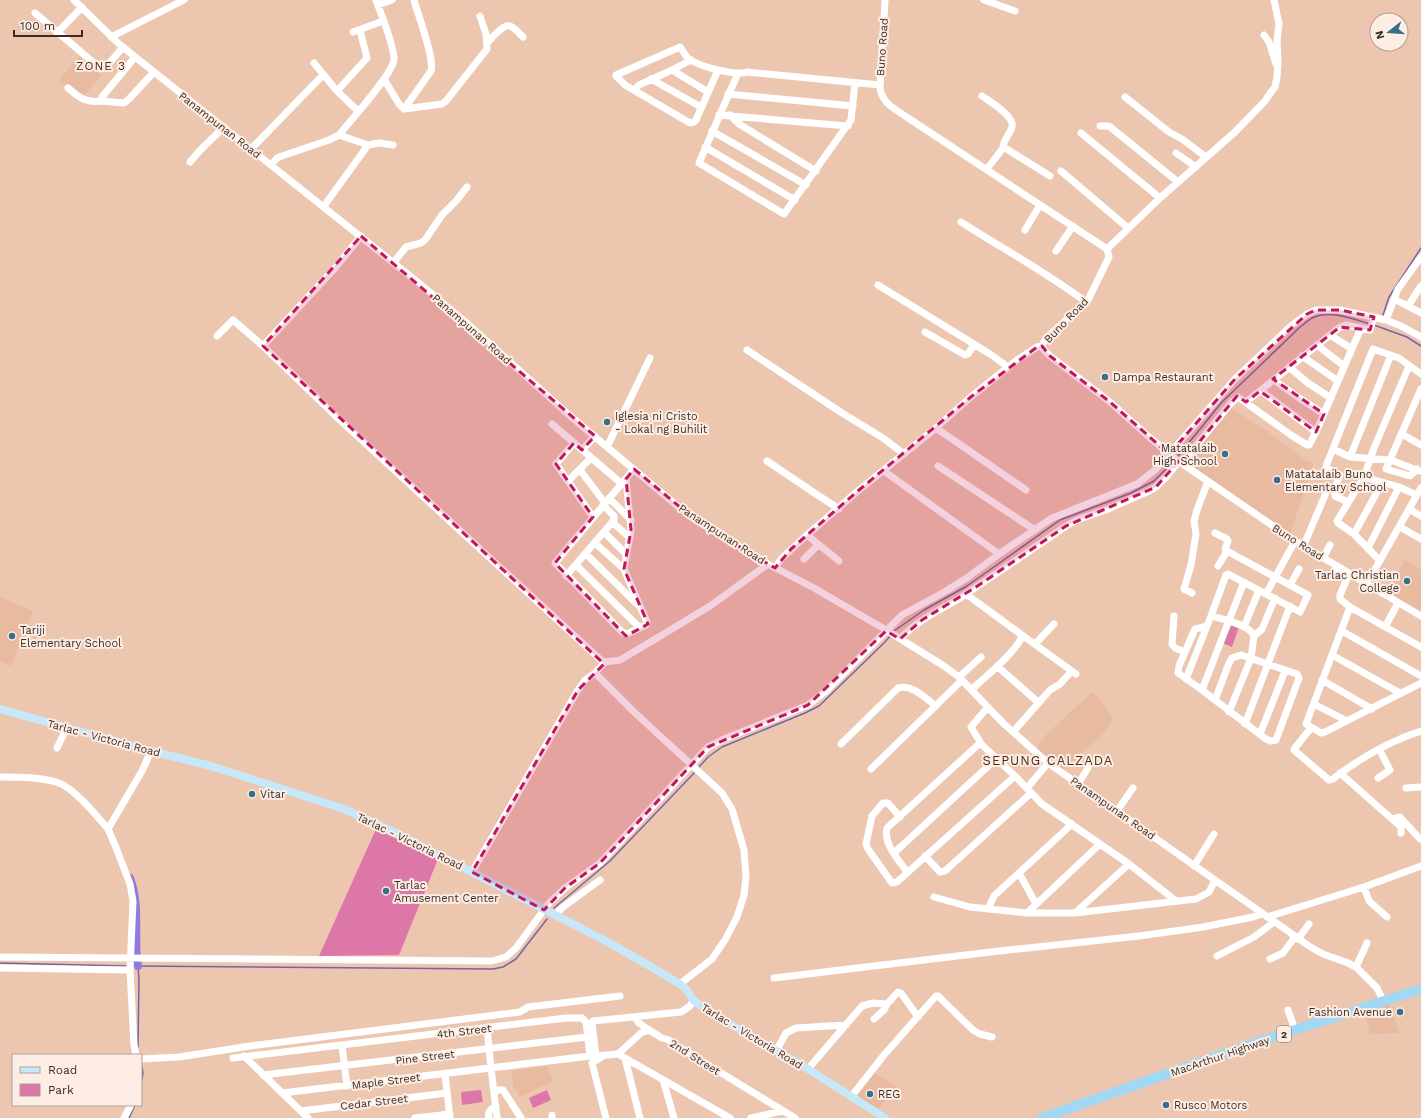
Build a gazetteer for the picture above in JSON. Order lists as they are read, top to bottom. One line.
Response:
{"streets":{"highway":["2","MacArthur Highway"],"main road":["Tarlac - Victoria Road"],"street":["Buno Road","Panampunan Road","4th Street","Pine Street","2nd Street","Maple Street","Cedar Street"]},"crossings":[["Panampunan Road","MacArthur Highway"],["4th Street","Pine Street"]],"districts":["ZONE 3","SEPUNG CALZADA"],"places":["Dampa Restaurant","Iglesia ni Cristo - Lokal ng Buhilit","Matatalaib High School","Matatalaib Buno Elementary School","Tarlac Christian College","Tariji Elementary School","Vitar","Tarlac Amusement Center","Fashion Avenue","REG","Rusco Motors"],"legend":["Road","Park"],"scale_bar":"100 m","north":"left"}
